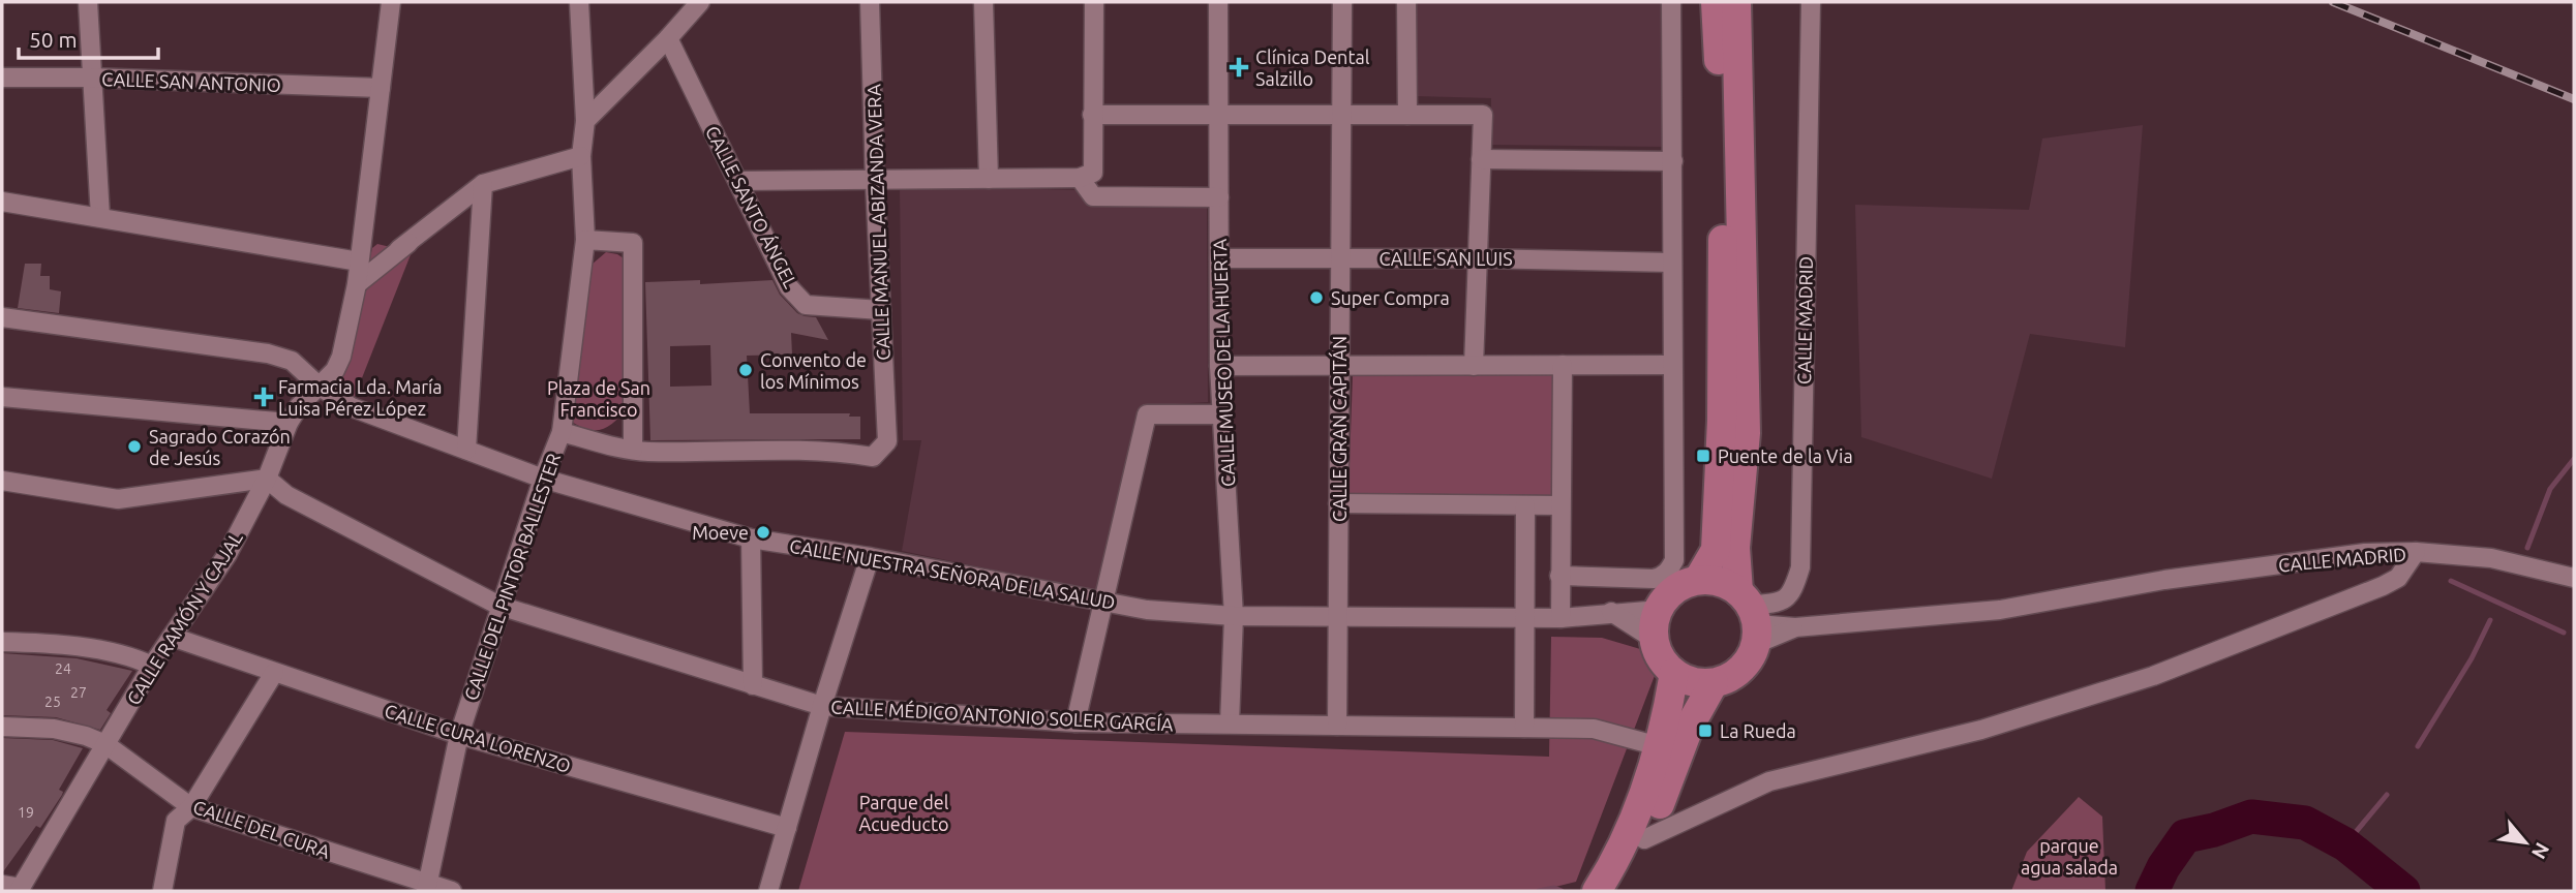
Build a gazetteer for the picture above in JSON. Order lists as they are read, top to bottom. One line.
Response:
{"streets":{"street":["CALLE SAN ANTONIO","CALLE SANTO ÁNGEL","CALLE MANUEL ABIZANDA VERA","CALLE SAN LUIS","CALLE MADRID","CALLE MUSEO DE LA HUERTA","CALLE GRAN CAPITÁN","CALLE NUESTRA SEÑORA DE LA SALUD","CALLE DEL PINTOR BALLESTER","CALLE RAMÓN Y CAJAL","CALLE MÉDICO ANTONIO SOLER GARCÍA","CALLE CURA LORENZO","CALLE DEL CURA"]},"crossings":[["CALLE SAN ANTONIO","CALLE RAMÓN Y CAJAL"],["CALLE SANTO ÁNGEL","CALLE MANUEL ABIZANDA VERA"],["CALLE SAN LUIS","CALLE MUSEO DE LA HUERTA"],["CALLE SAN LUIS","CALLE GRAN CAPITÁN"],["CALLE MADRID","CALLE NUESTRA SEÑORA DE LA SALUD"],["CALLE MUSEO DE LA HUERTA","CALLE NUESTRA SEÑORA DE LA SALUD"],["CALLE MUSEO DE LA HUERTA","CALLE MÉDICO ANTONIO SOLER GARCÍA"],["CALLE GRAN CAPITÁN","CALLE NUESTRA SEÑORA DE LA SALUD"],["CALLE GRAN CAPITÁN","CALLE MÉDICO ANTONIO SOLER GARCÍA"],["CALLE NUESTRA SEÑORA DE LA SALUD","CALLE DEL PINTOR BALLESTER"],["CALLE NUESTRA SEÑORA DE LA SALUD","CALLE RAMÓN Y CAJAL"],["CALLE DEL PINTOR BALLESTER","CALLE MÉDICO ANTONIO SOLER GARCÍA"],["CALLE DEL PINTOR BALLESTER","CALLE CURA LORENZO"],["CALLE DEL PINTOR BALLESTER","CALLE DEL CURA"],["CALLE RAMÓN Y CAJAL","CALLE MÉDICO ANTONIO SOLER GARCÍA"],["CALLE RAMÓN Y CAJAL","CALLE CURA LORENZO"],["CALLE RAMÓN Y CAJAL","CALLE DEL CURA"]],"parks":["Plaza de San Francisco","Parque del Acueducto","parque agua salada"],"places":{"health":["Clínica Dental Salzillo","Farmacia Lda. María Luisa Pérez López"],"other":["Super Compra","Convento de los Mínimos","Sagrado Corazón de Jesús","Moeve"],"transit":["Puente de la Via","La Rueda"]},"house_numbers":["24","27","25","19"],"scale_bar":"50 m","north":"bottom right"}
